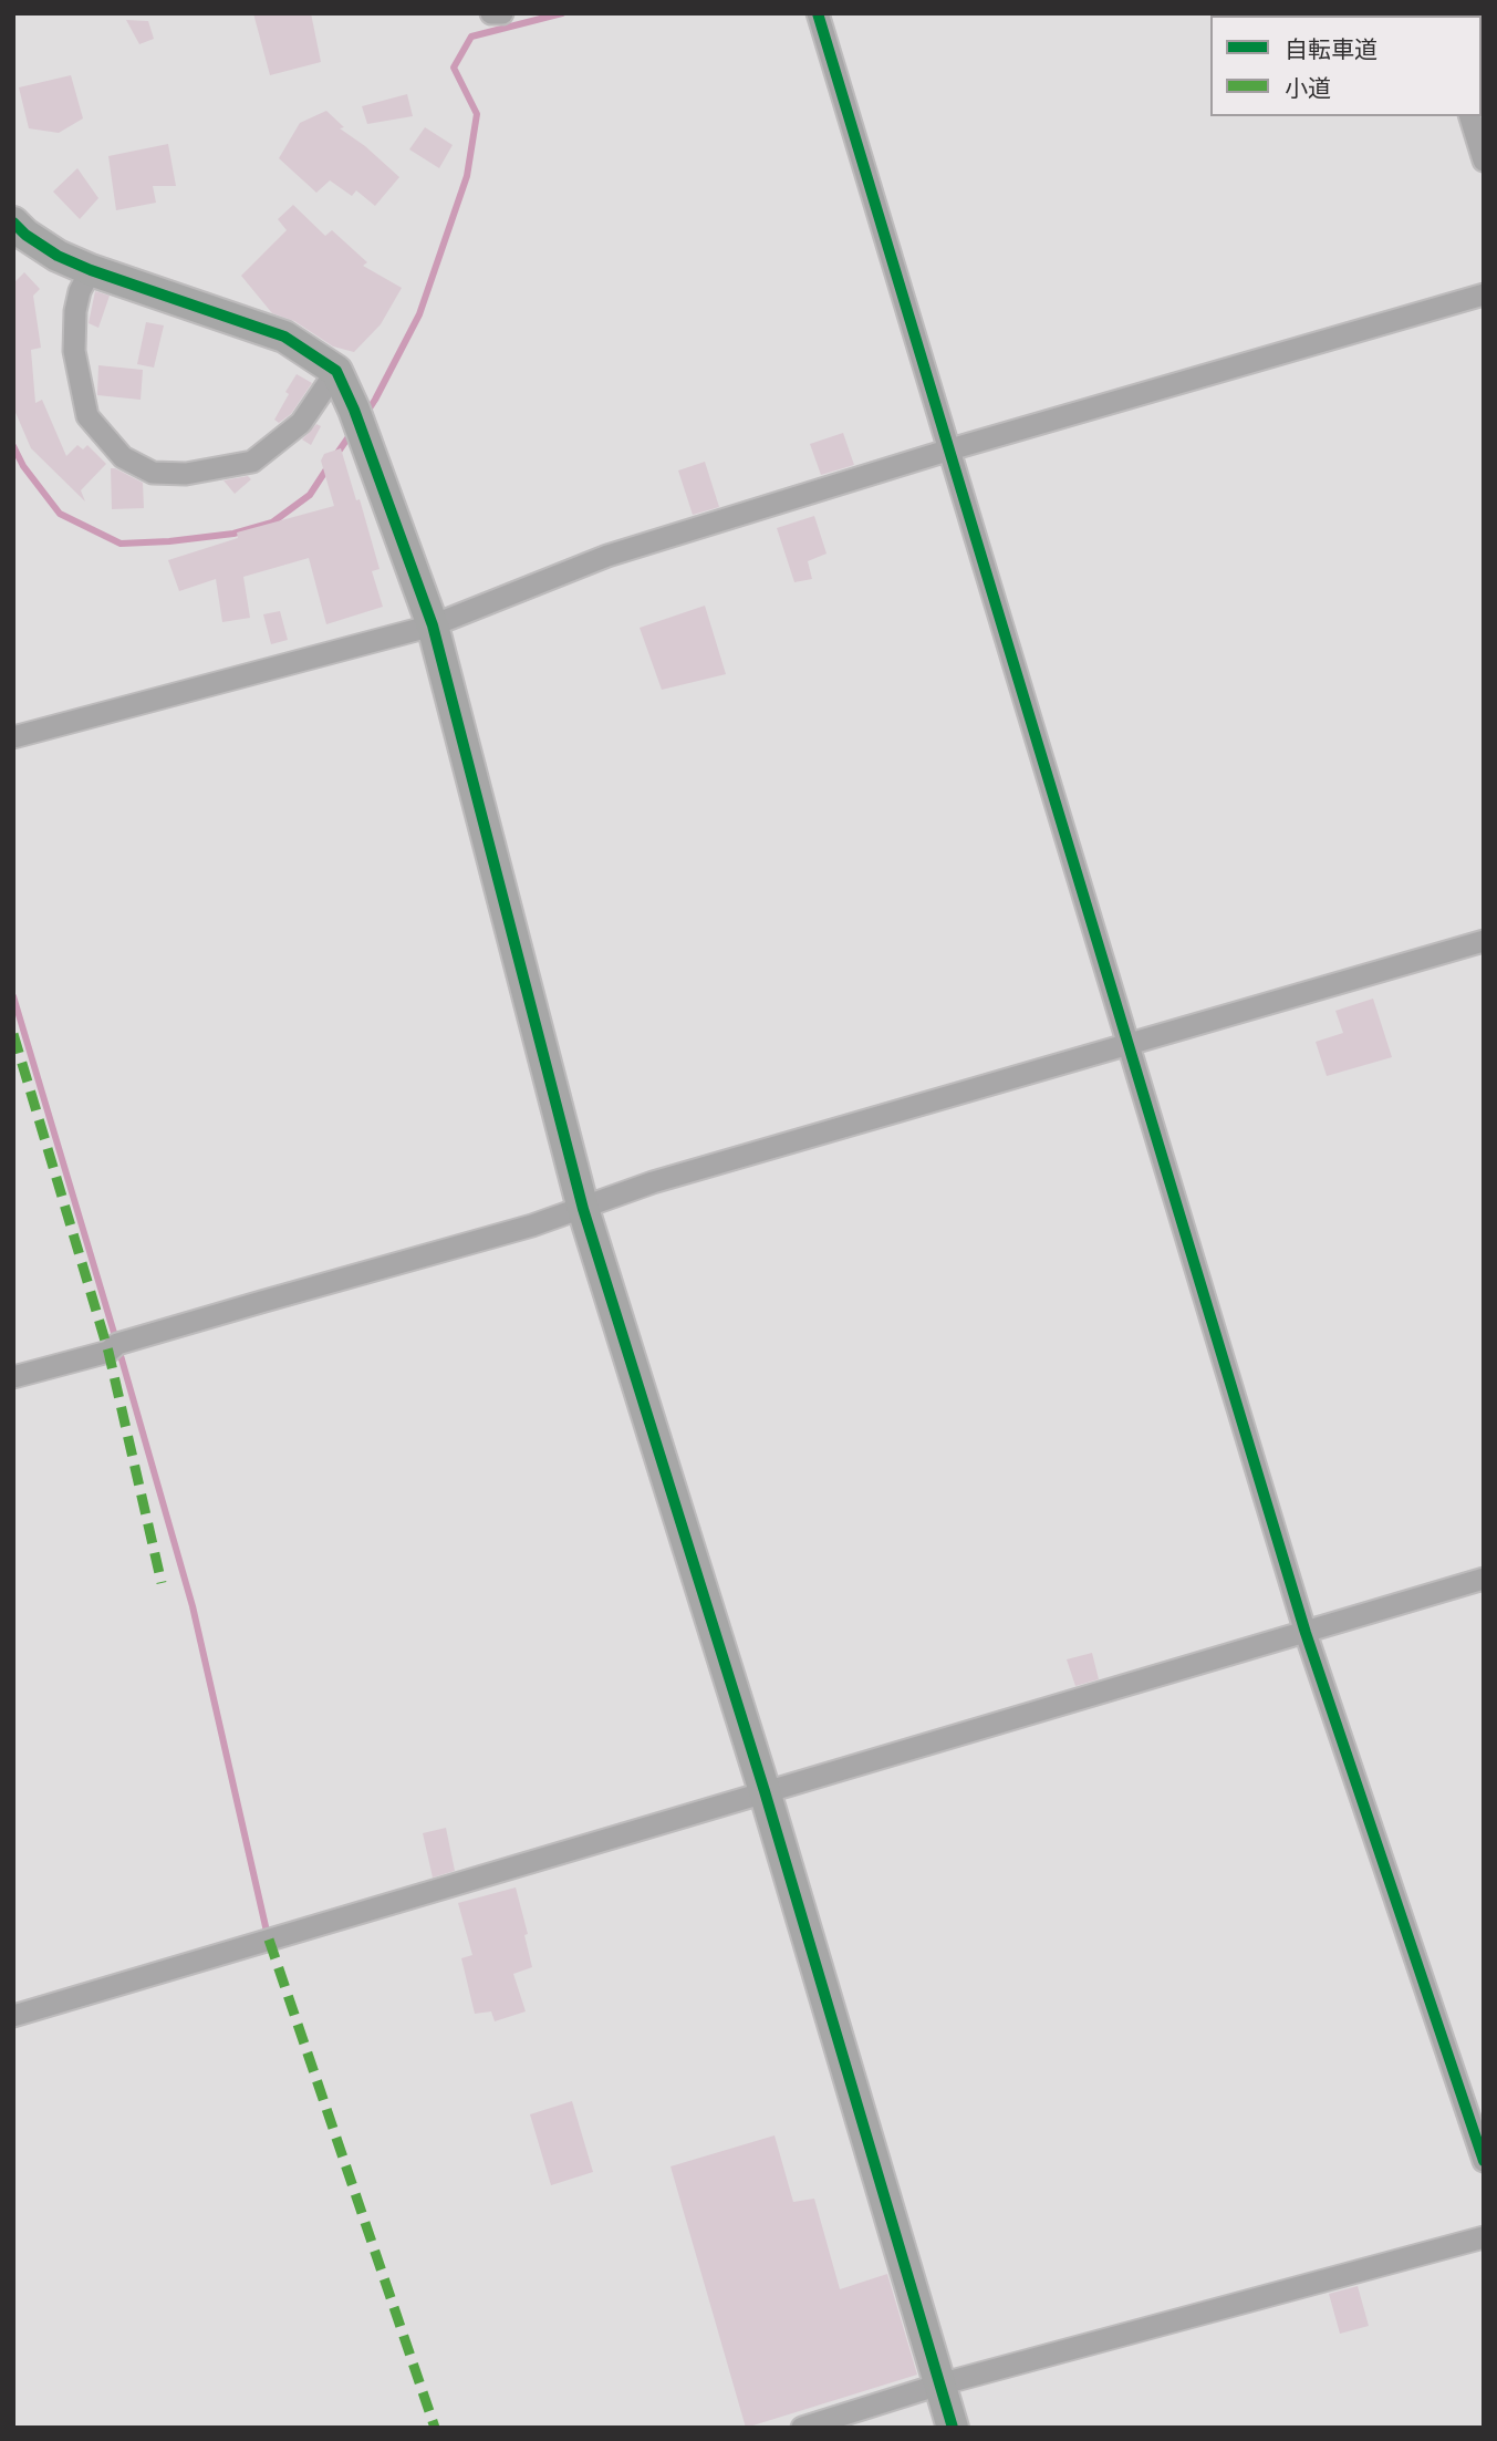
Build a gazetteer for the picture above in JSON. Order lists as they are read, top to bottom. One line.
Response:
{"legend":["自転車道","小道"]}
